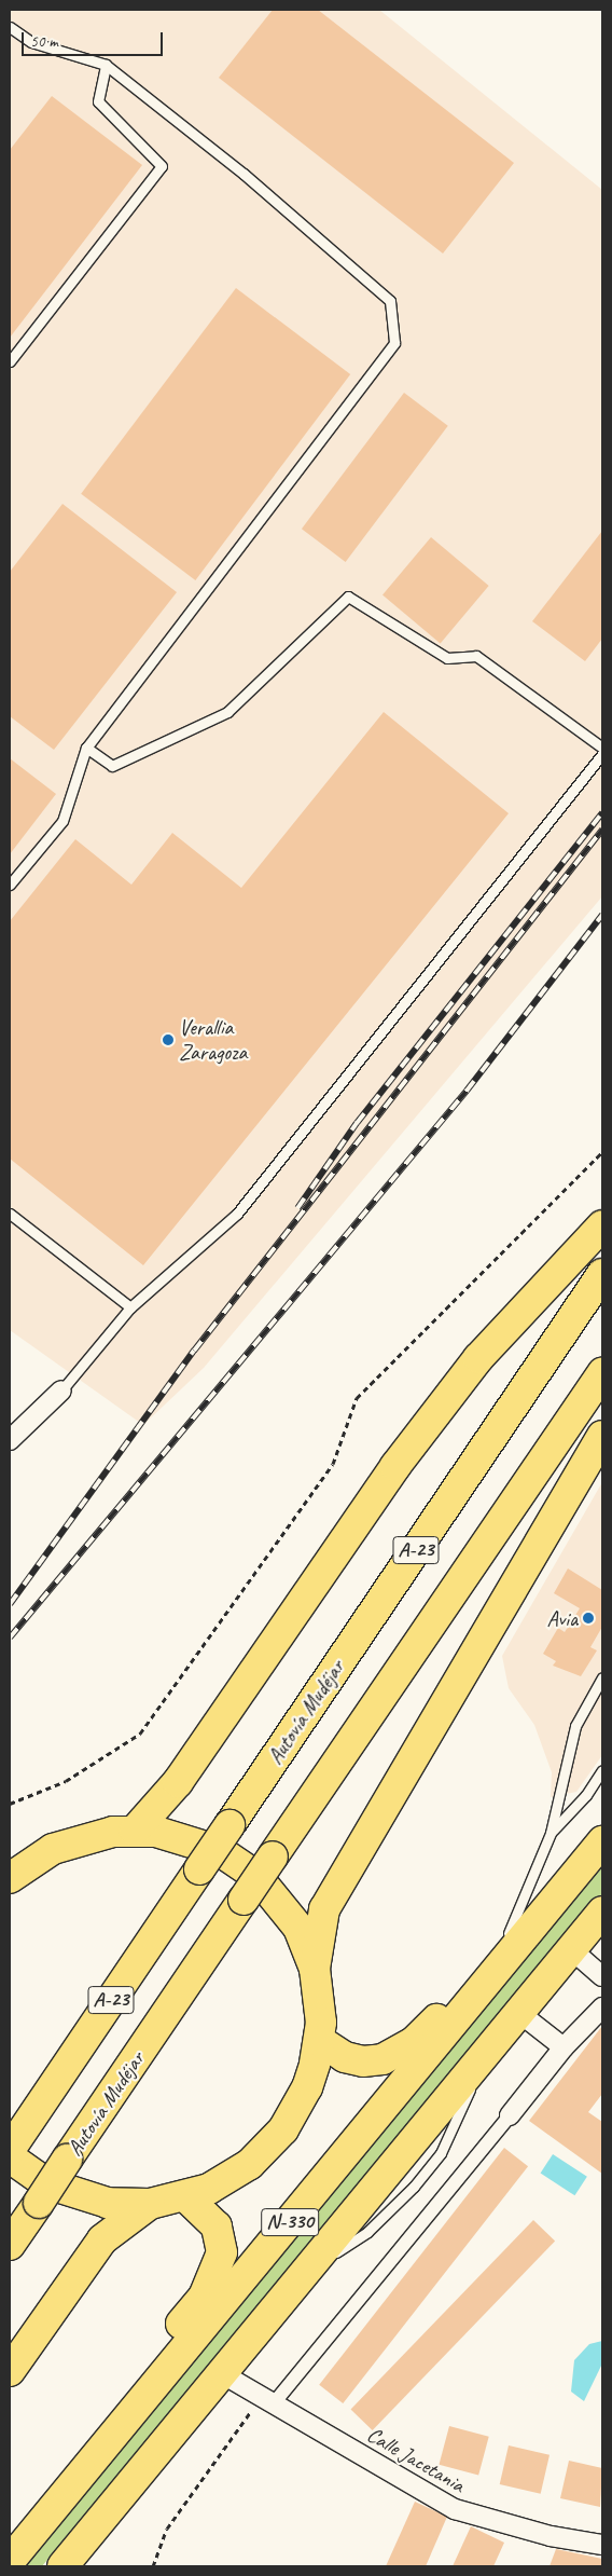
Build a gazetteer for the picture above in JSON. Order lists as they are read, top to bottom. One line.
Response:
{"streets":{"highway":["A-23","Autovía Mudéjar","N-330"],"street":["Calle Jacetania"]},"crossings":[["N-330","Calle Jacetania"]],"places":["Verallia Zaragoza","Avia"],"scale_bar":"50 m"}
